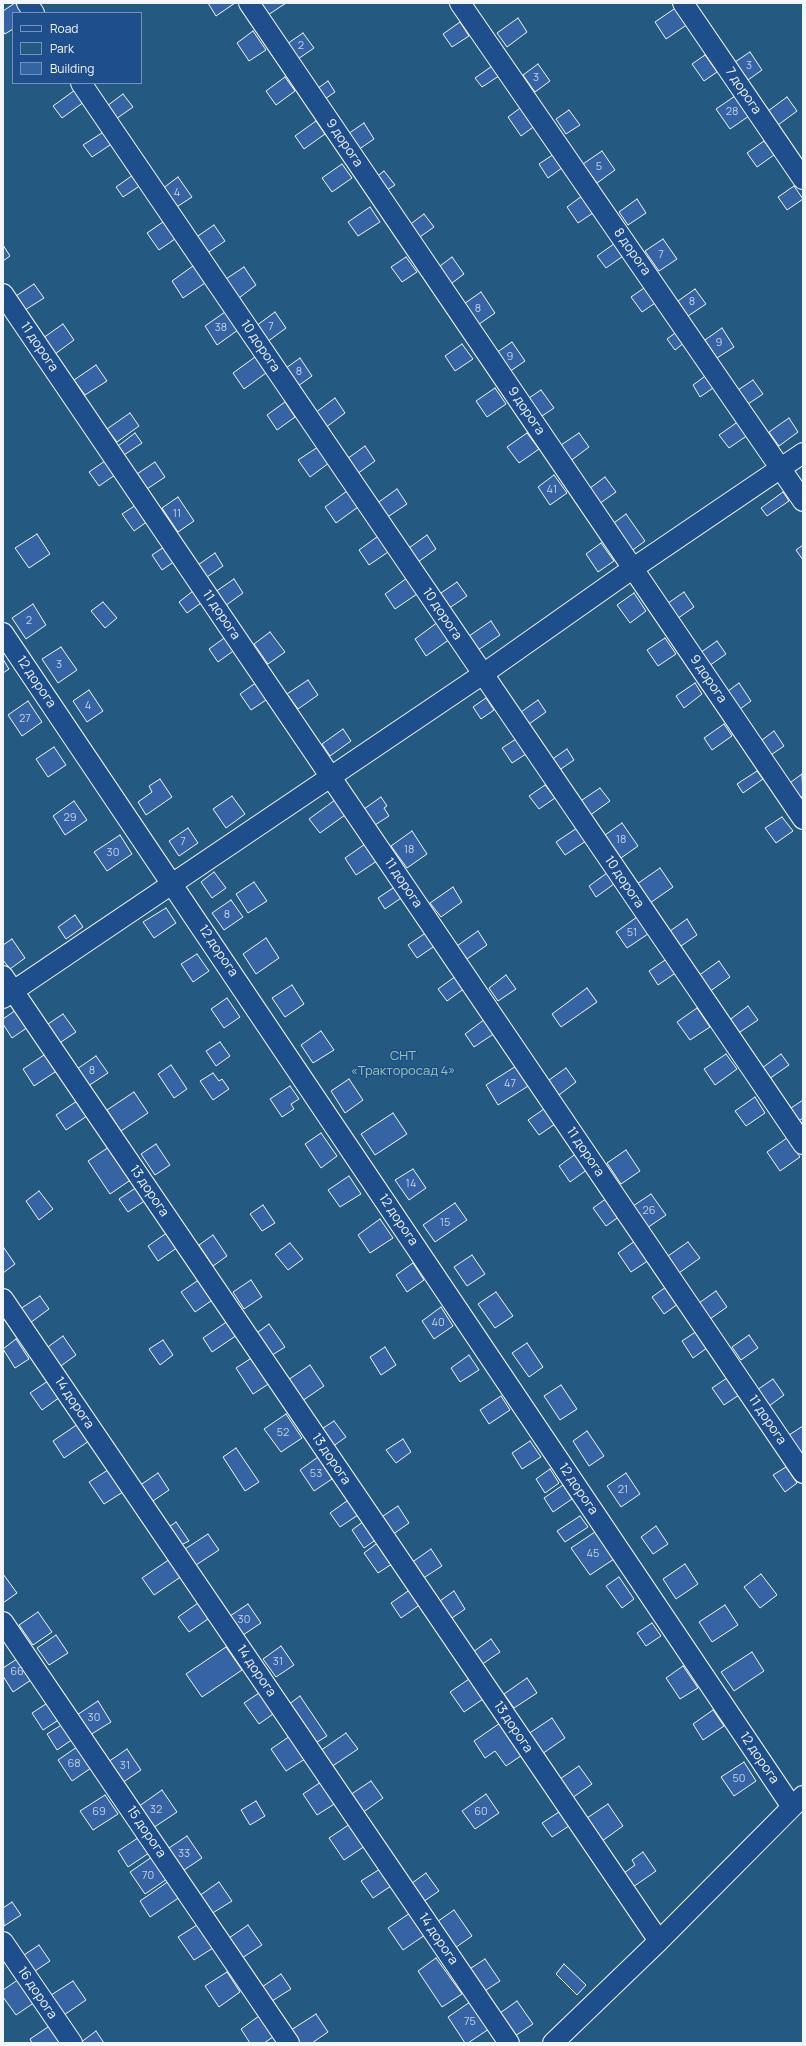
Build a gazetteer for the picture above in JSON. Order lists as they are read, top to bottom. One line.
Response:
{"streets":{"street":["7 дорога","9 дорога","8 дорога","10 дорога","11 дорога","12 дорога","13 дорога","14 дорога","15 дорога","16 дорога"]},"parks":["СНТ «Тракторосад 4»"],"house_numbers":["2","3","3","28","5","4","7","8","8","7","38","9","9","8","41","11","2","3","4","27","29","18","7","18","30","8","51","8","47","14","26","15","40","52","53","21","45","30","31","66","30","68","31","50","32","69","60","33","70","75"],"legend":["Road","Park","Building"]}
